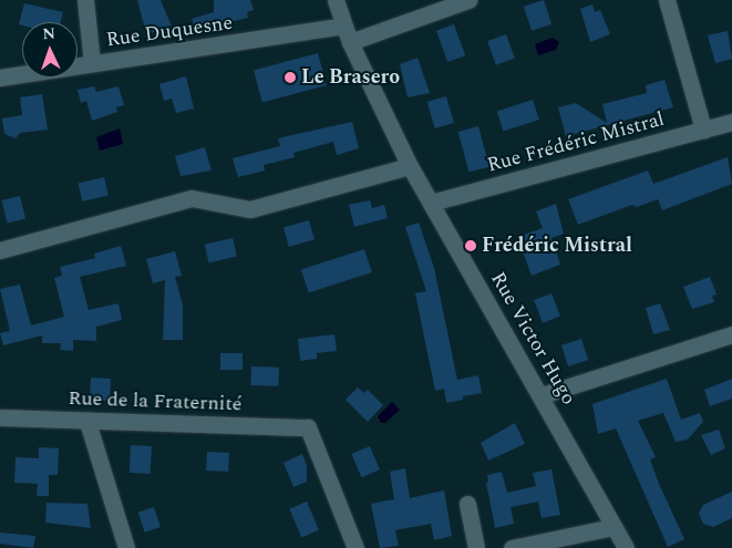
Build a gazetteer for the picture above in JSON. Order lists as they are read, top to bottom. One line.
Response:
{"streets":{"street":["Rue Duquesne","Rue Frédéric Mistral","Rue Victor Hugo","Rue de la Fraternité"]},"crossings":[["Rue Duquesne","Rue Victor Hugo"],["Rue Frédéric Mistral","Rue Victor Hugo"]],"places":["Le Brasero","Frédéric Mistral"],"north":"top"}
